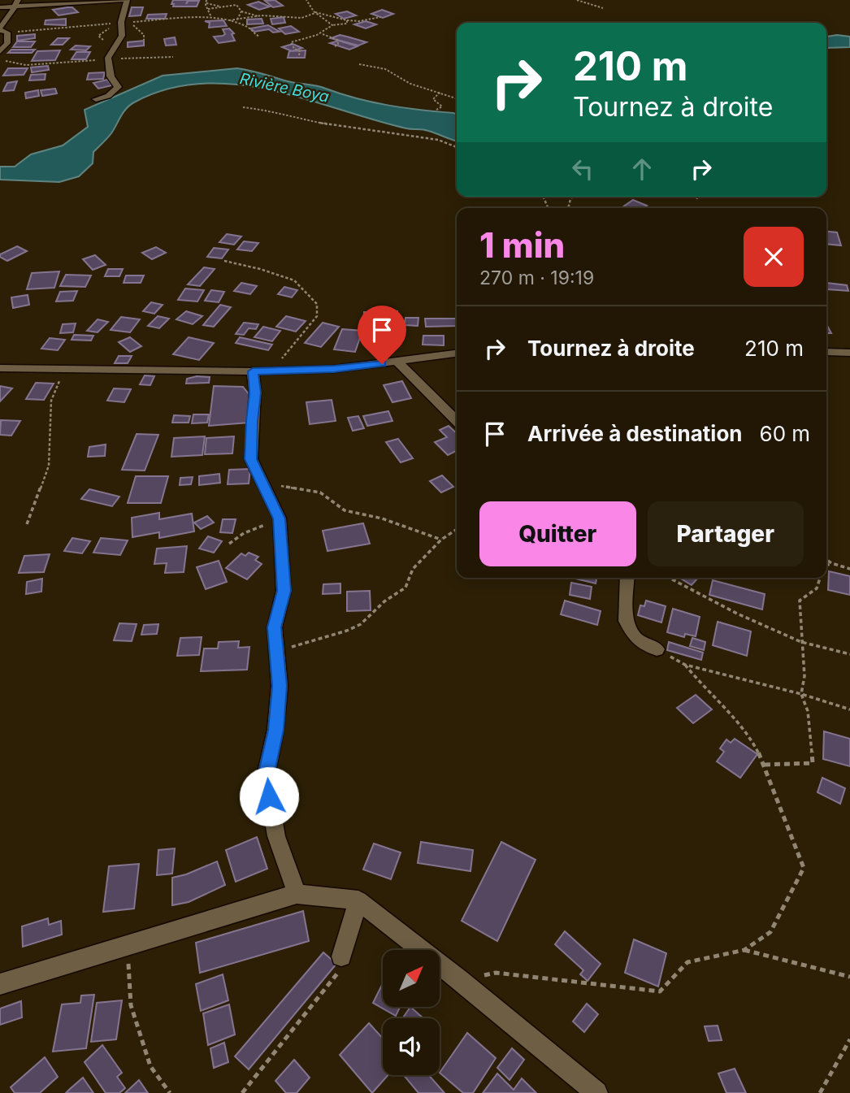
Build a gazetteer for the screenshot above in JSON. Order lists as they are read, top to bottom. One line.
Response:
{"water":["Rivière Boya"],"north":"top right","page":{"turn":["210 m","Tournez à droite"],"heading":["1 min","270 m · 19:19"],"list":[{"name":"Tournez à droite","value":"210 m"},{"name":"Arrivée à destination","value":"60 m"}],"buttons":["Quitter","Partager"]}}
